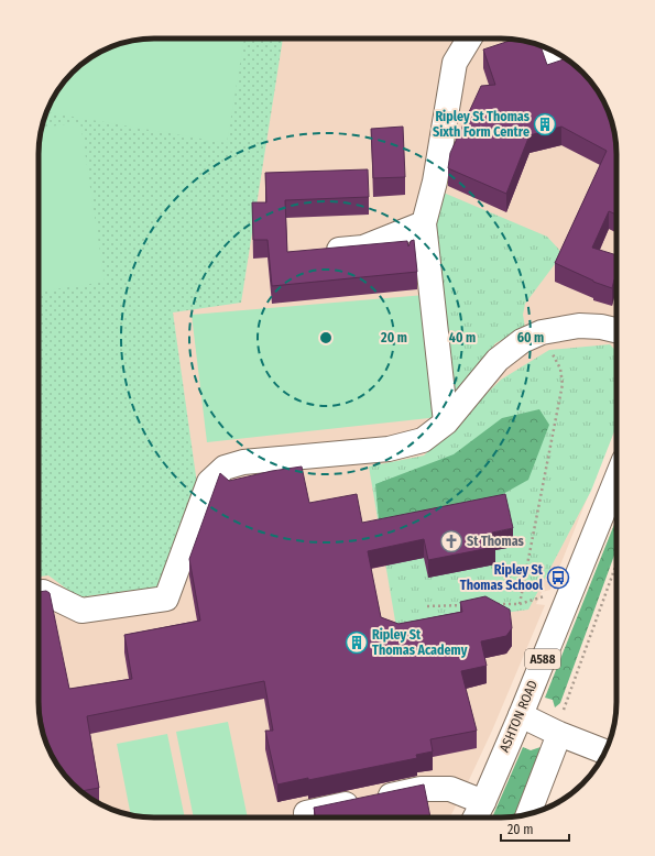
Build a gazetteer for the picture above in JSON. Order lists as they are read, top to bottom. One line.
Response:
{"streets":{"main road":["A588","ASHTON ROAD"]},"places":{"building":["Ripley St Thomas Sixth Form Centre","Ripley St Thomas Academy"],"church":["St Thomas"],"bus stop":["Ripley St Thomas School"]},"scale_bar":"20 m","rings":["20 m","40 m","60 m"]}
